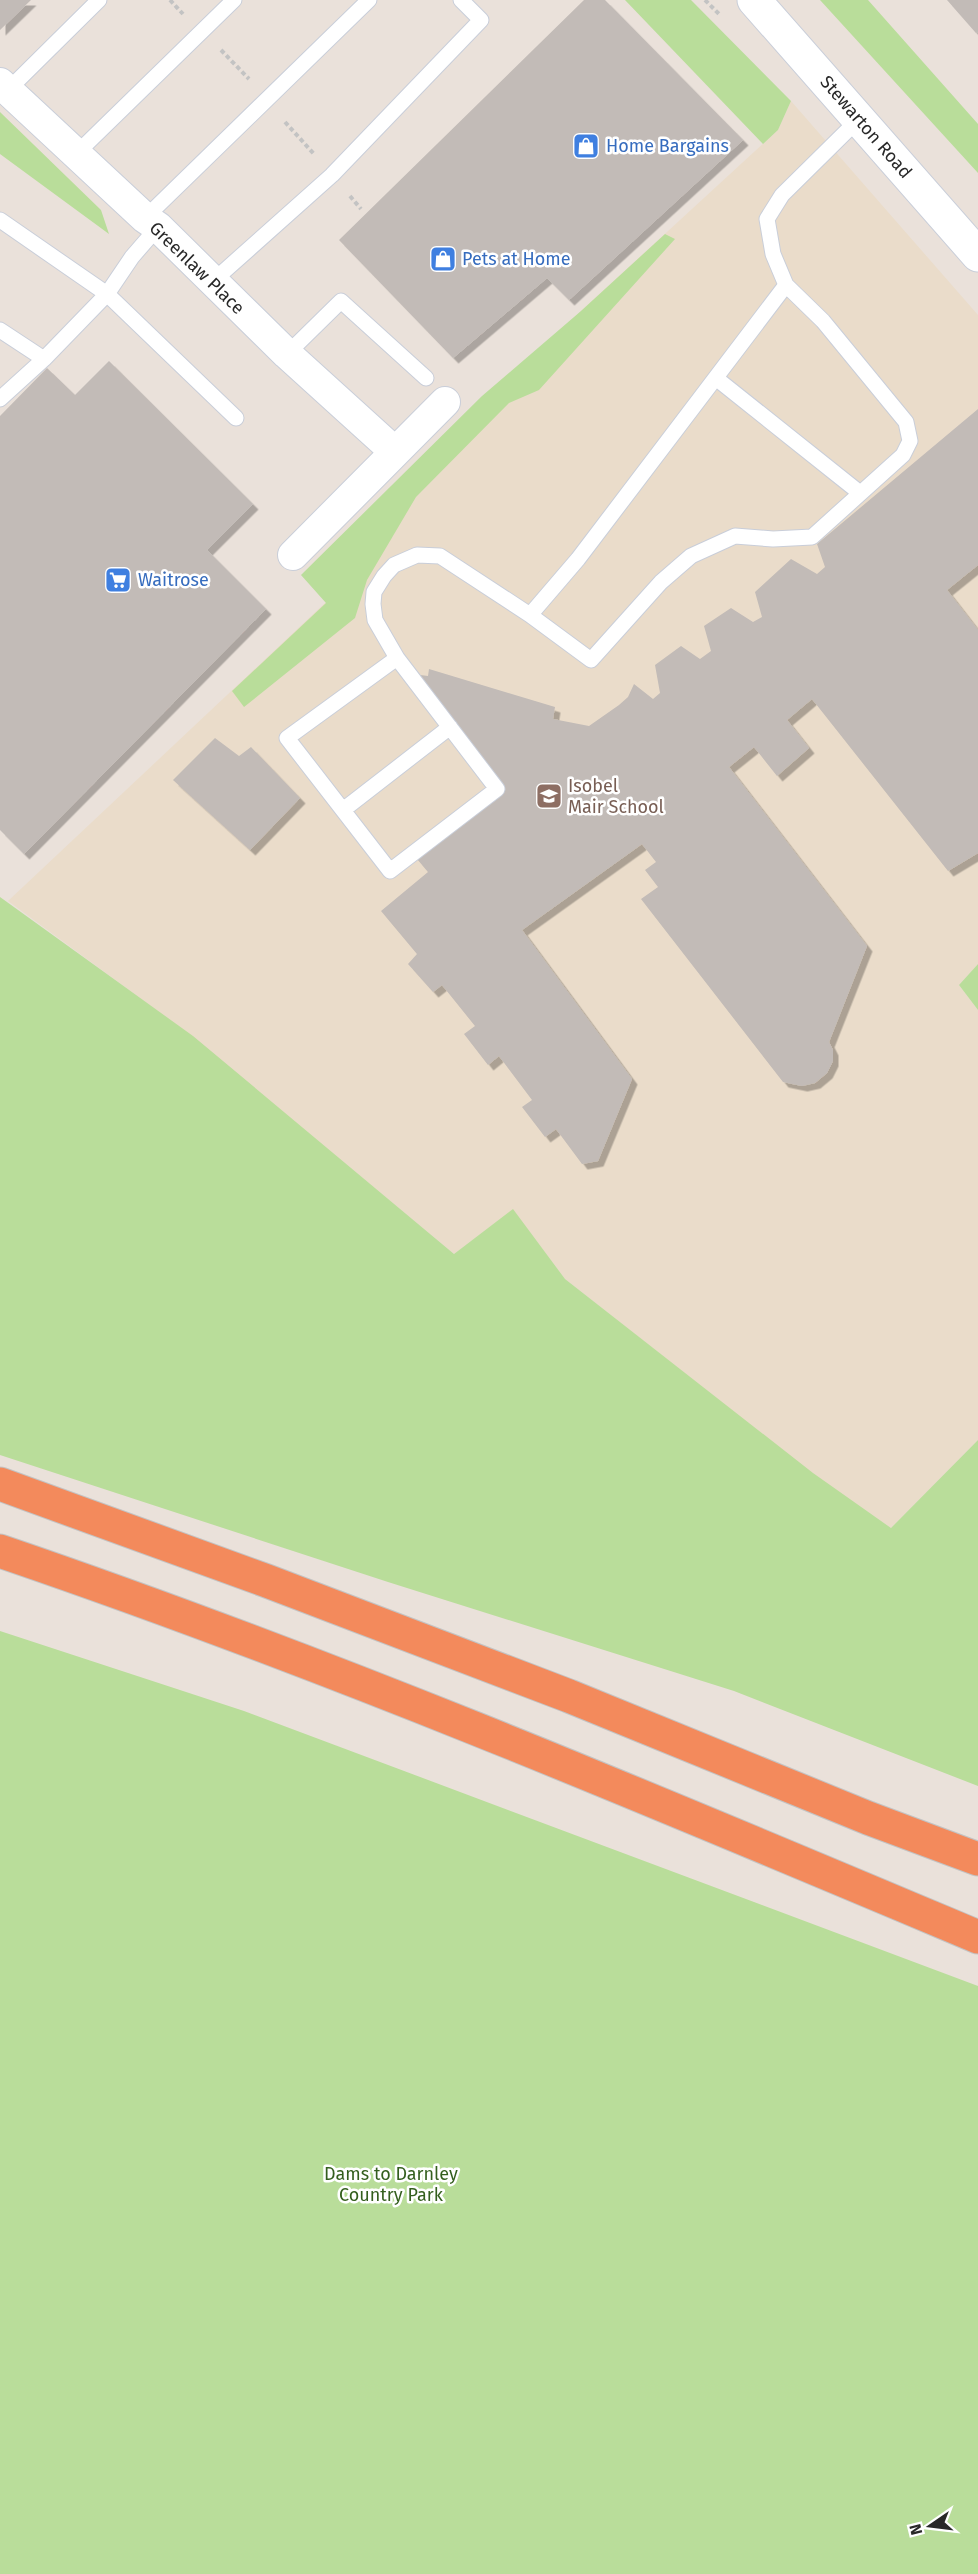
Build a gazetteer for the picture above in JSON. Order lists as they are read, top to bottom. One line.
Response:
{"streets":{"main road":["Stewarton Road"],"street":["Greenlaw Place"]},"parks":["Dams to Darnley Country Park"],"places":{"shop":["Home Bargains","Pets at Home"],"supermarket":["Waitrose"],"school or university":["Isobel Mair School"]},"north":"left"}
